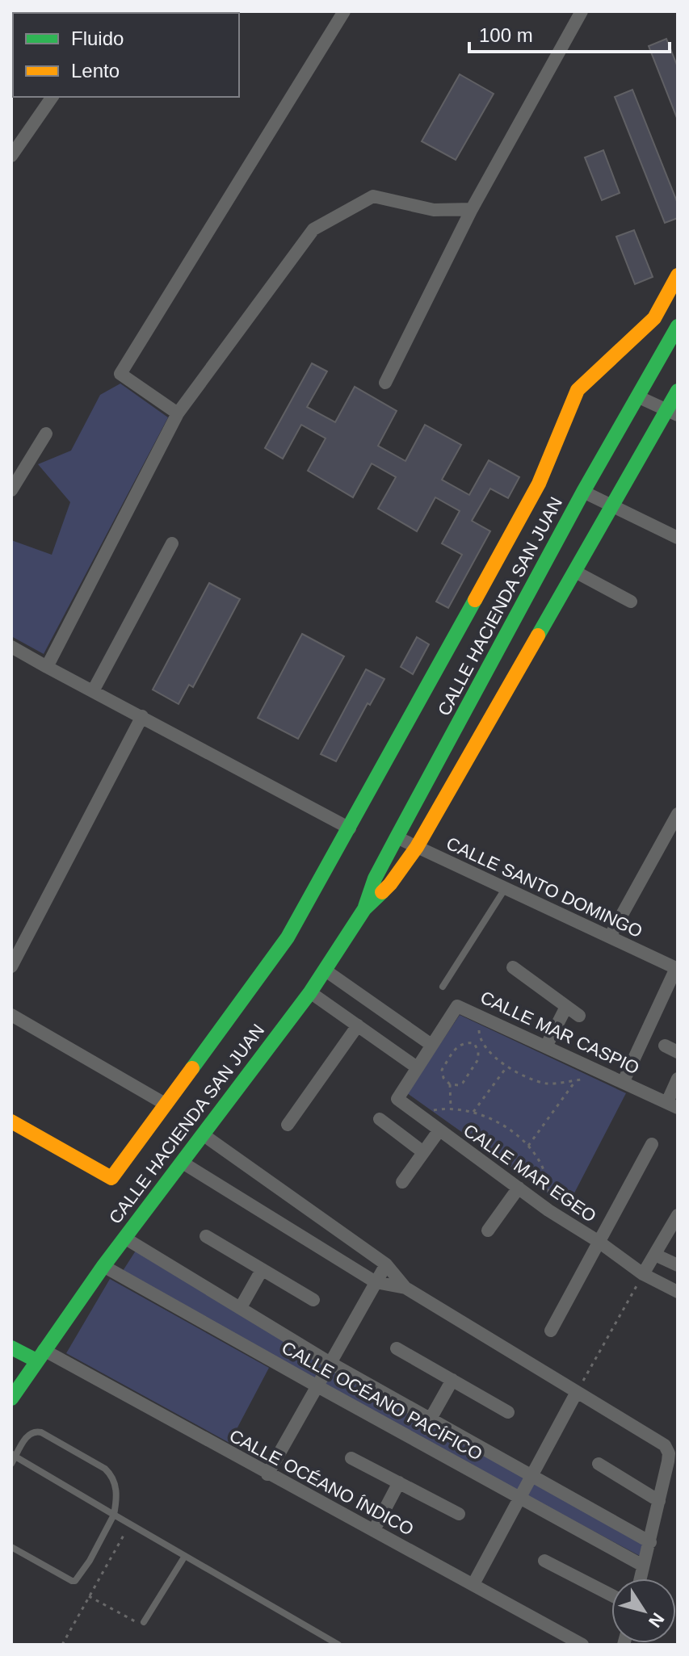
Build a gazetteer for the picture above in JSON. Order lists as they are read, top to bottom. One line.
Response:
{"streets":{"main road":["CALLE HACIENDA SAN JUAN"],"street":["CALLE SANTO DOMINGO","CALLE MAR CASPIO","CALLE MAR EGEO","CALLE OCÉANO PACÍFICO","CALLE OCÉANO ÍNDICO"]},"crossings":[["CALLE HACIENDA SAN JUAN","CALLE SANTO DOMINGO"],["CALLE HACIENDA SAN JUAN","CALLE OCÉANO PACÍFICO"],["CALLE HACIENDA SAN JUAN","CALLE OCÉANO ÍNDICO"],["CALLE MAR CASPIO","CALLE MAR EGEO"]],"legend":["Fluido","Lento"],"scale_bar":"100 m","north":"bottom right"}
